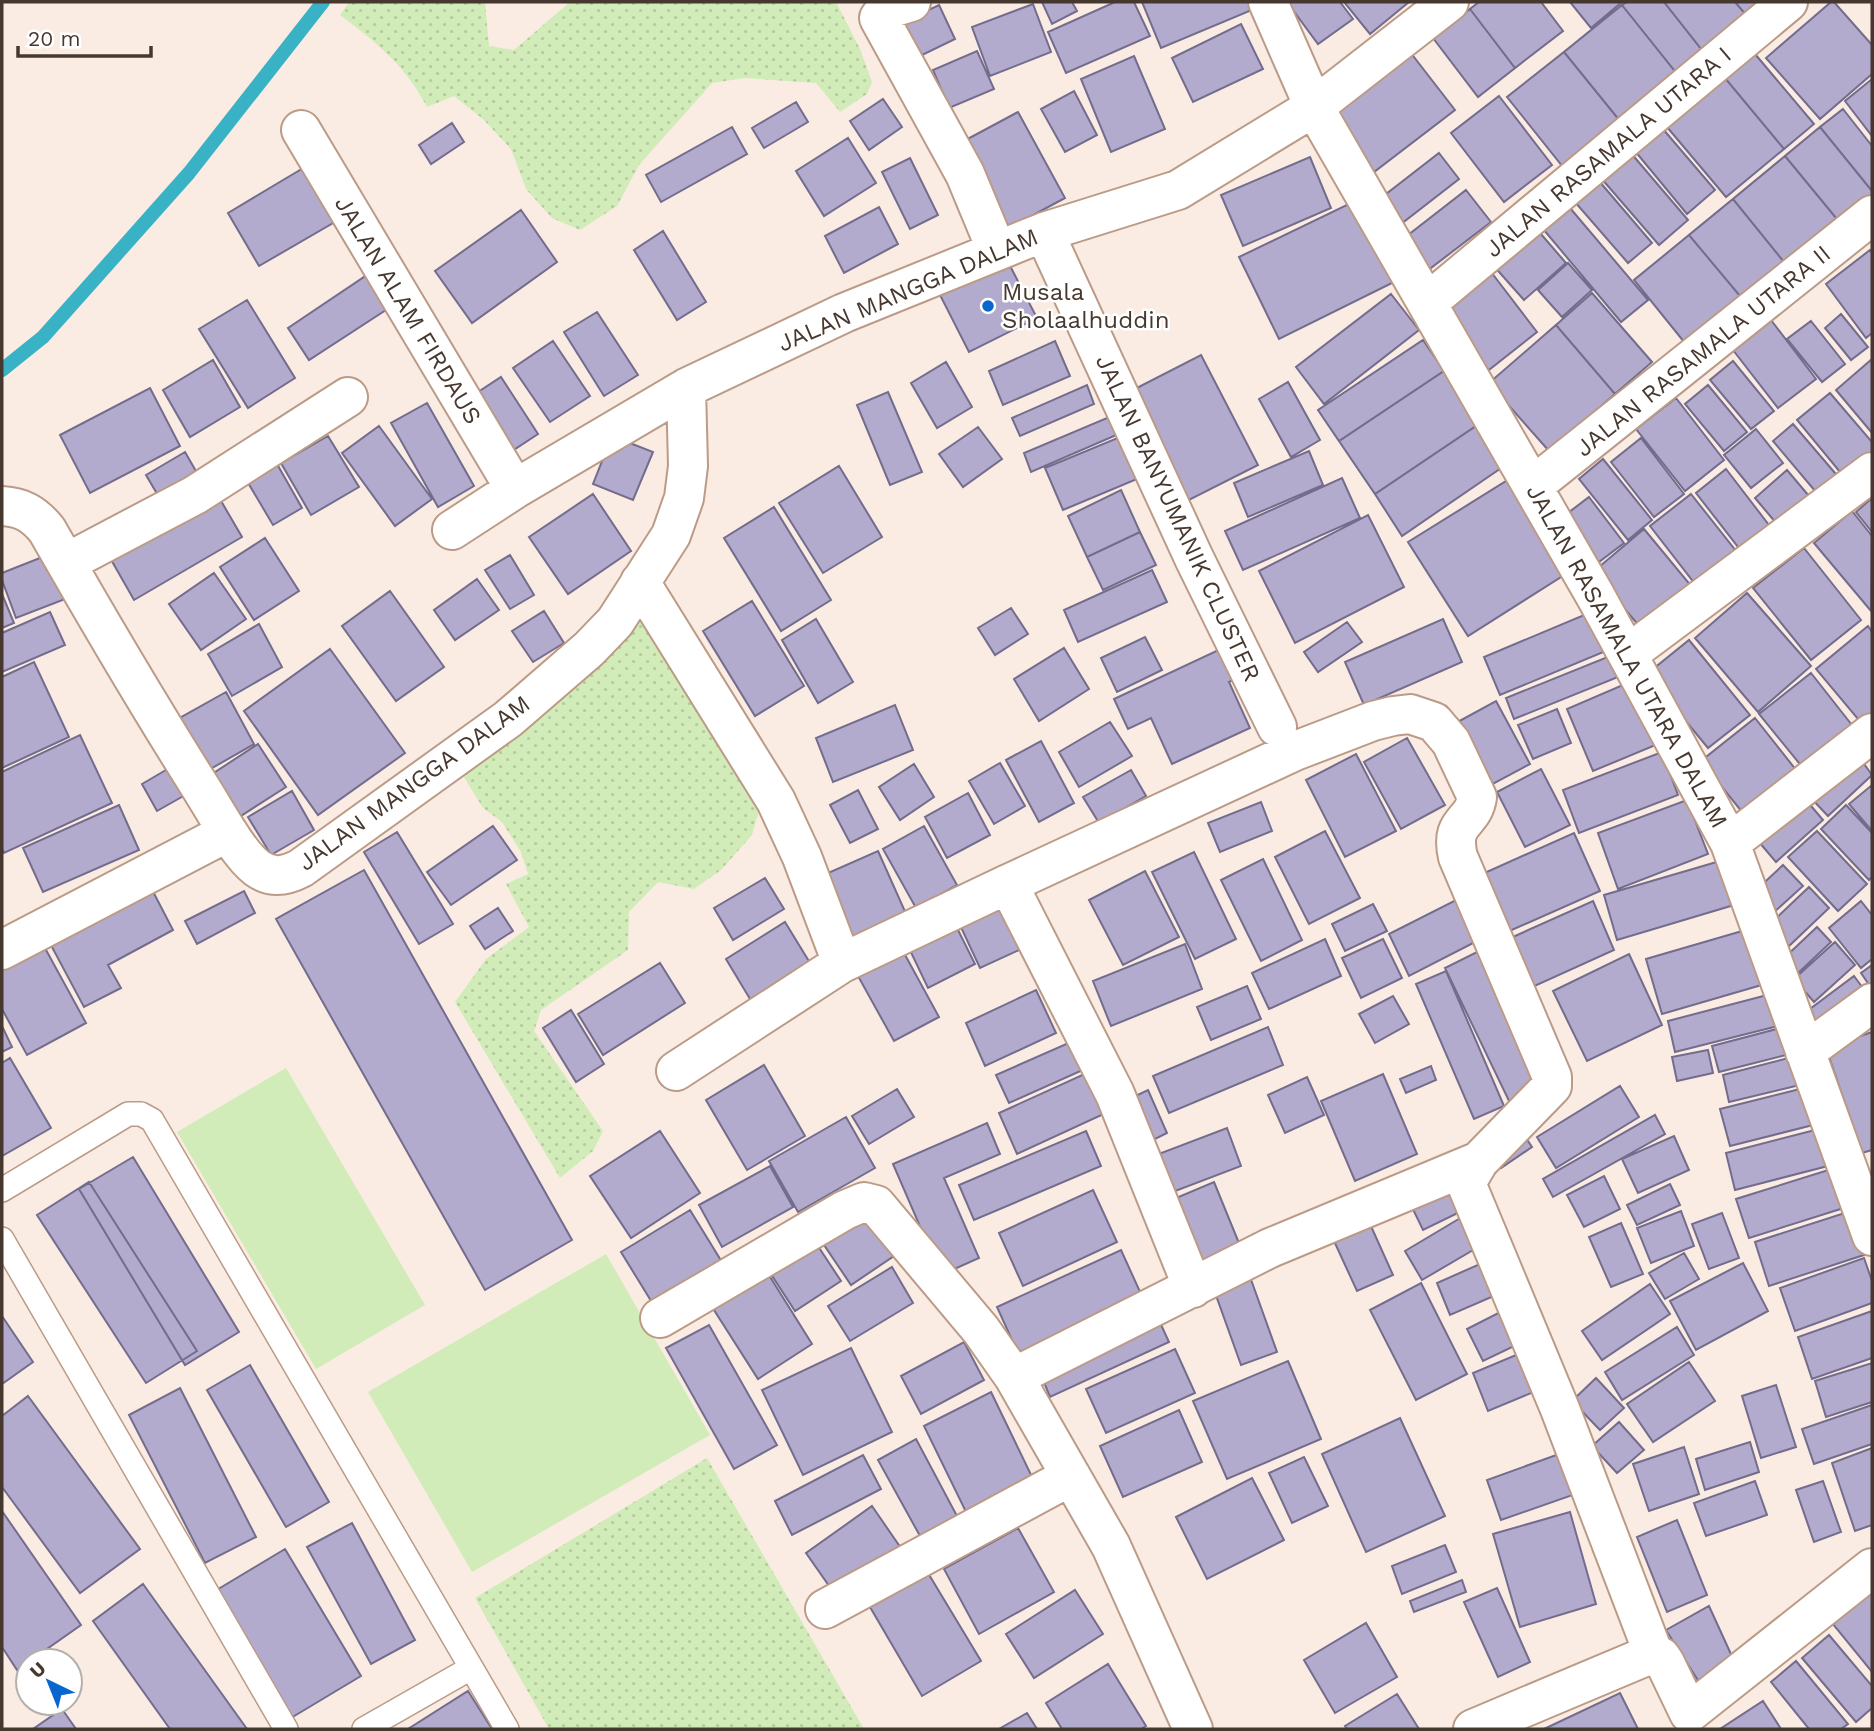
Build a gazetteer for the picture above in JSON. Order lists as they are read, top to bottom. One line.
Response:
{"streets":{"street":["JALAN RASAMALA UTARA I","JALAN MANGGA DALAM","JALAN ALAM FIRDAUS","JALAN RASAMALA UTARA II","JALAN BANYUMANIK CLUSTER","JALAN RASAMALA UTARA DALAM"]},"crossings":[["JALAN RASAMALA UTARA I","JALAN RASAMALA UTARA DALAM"],["JALAN MANGGA DALAM","JALAN BANYUMANIK CLUSTER"],["JALAN MANGGA DALAM","JALAN RASAMALA UTARA DALAM"],["JALAN RASAMALA UTARA II","JALAN RASAMALA UTARA DALAM"]],"places":["Musala Sholaalhuddin"],"scale_bar":"20 m","north":"top left"}
